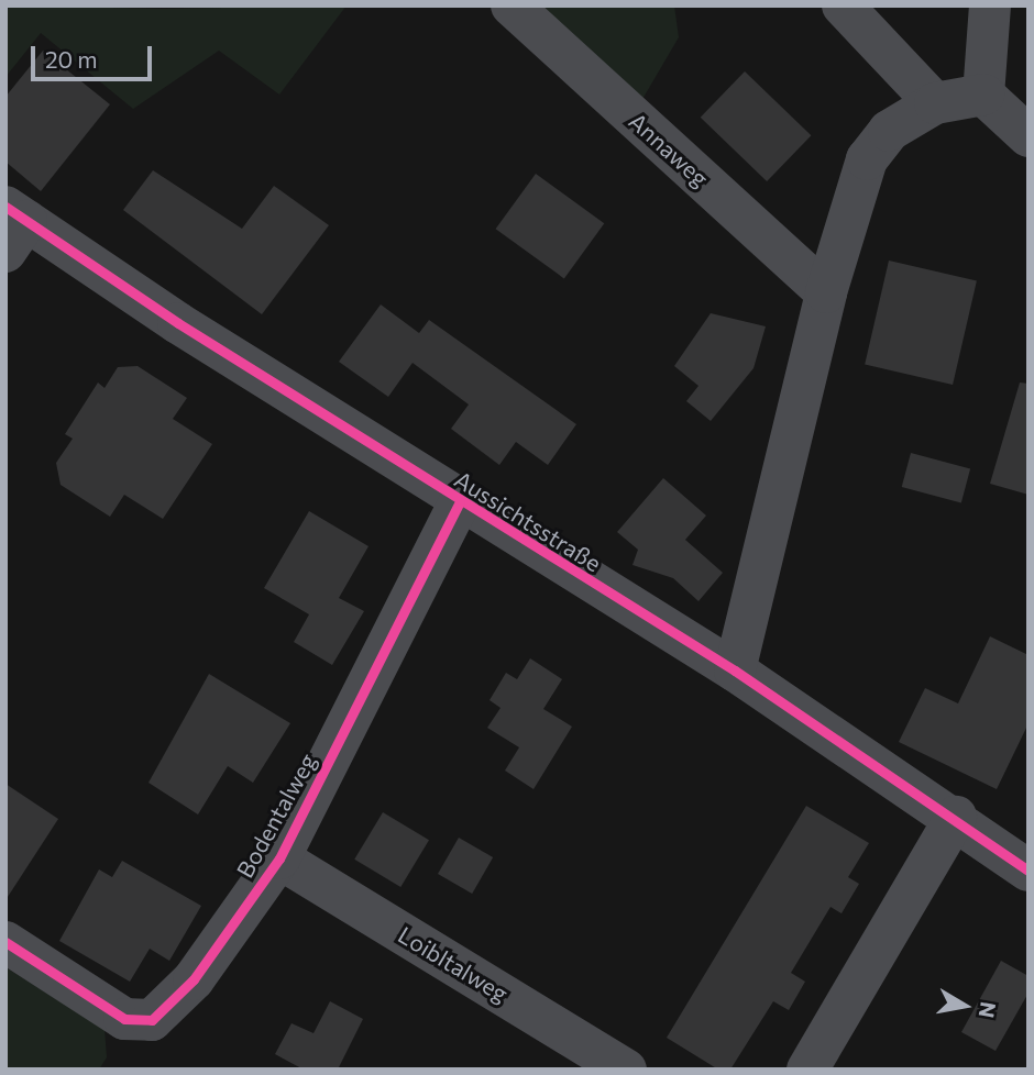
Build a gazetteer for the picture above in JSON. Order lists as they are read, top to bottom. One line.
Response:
{"streets":{"street":["Annaweg","Aussichtsstraße","Bodentalweg","Loibltalweg"]},"crossings":[["Aussichtsstraße","Bodentalweg"],["Bodentalweg","Loibltalweg"]],"scale_bar":"20 m","north":"right"}
